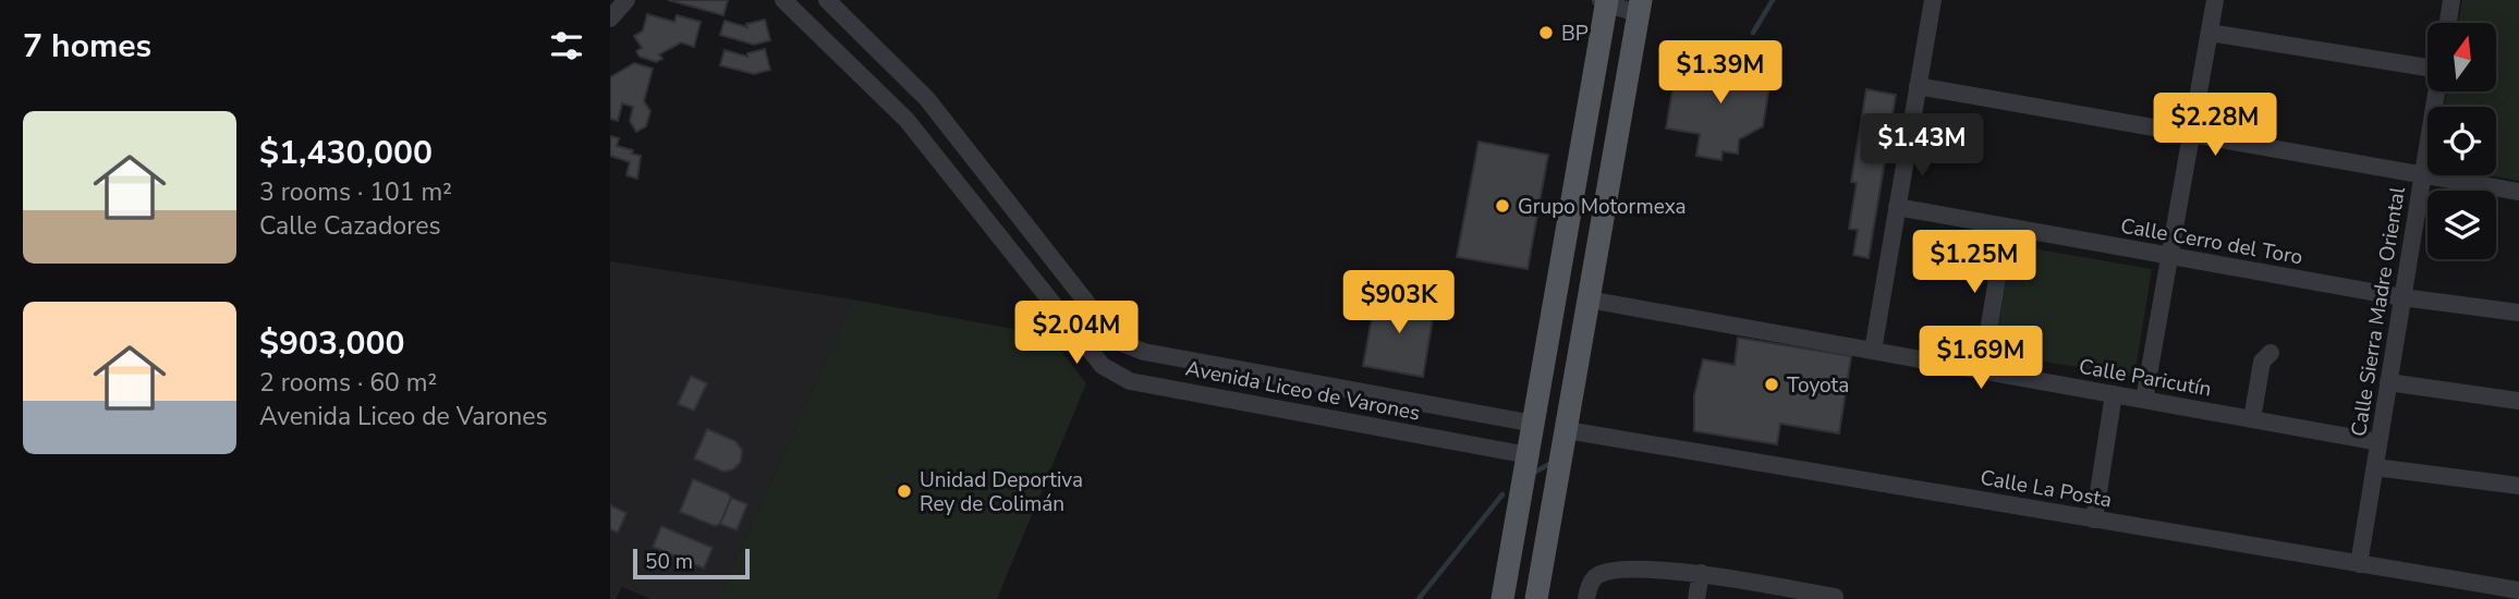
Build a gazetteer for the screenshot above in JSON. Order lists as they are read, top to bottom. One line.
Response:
{"streets":{"street":["Calle Cerro del Toro","Calle Sierra Madre Oriental","Calle Paricutín","Avenida Liceo de Varones","Calle La Posta"]},"crossings":[["Calle Cerro del Toro","Calle Sierra Madre Oriental"],["Calle Sierra Madre Oriental","Calle Paricutín"],["Calle Sierra Madre Oriental","Calle La Posta"]],"places":["BP","Grupo Motormexa","Toyota","Unidad Deportiva Rey de Colimán"],"scale_bar":"50 m","north":"top","page":{"heading":"7 homes","price":["$1.39M","$2.28M","$1.43M","$1.25M","$903K","$2.04M","$1.69M"],"list":[{"name":"$1,430,000","note":"3 rooms · 101 m² · Calle Cazadores"},{"name":"$903,000","note":"2 rooms · 60 m² · Avenida Liceo de Varones"}],"scale":"50 m"}}
